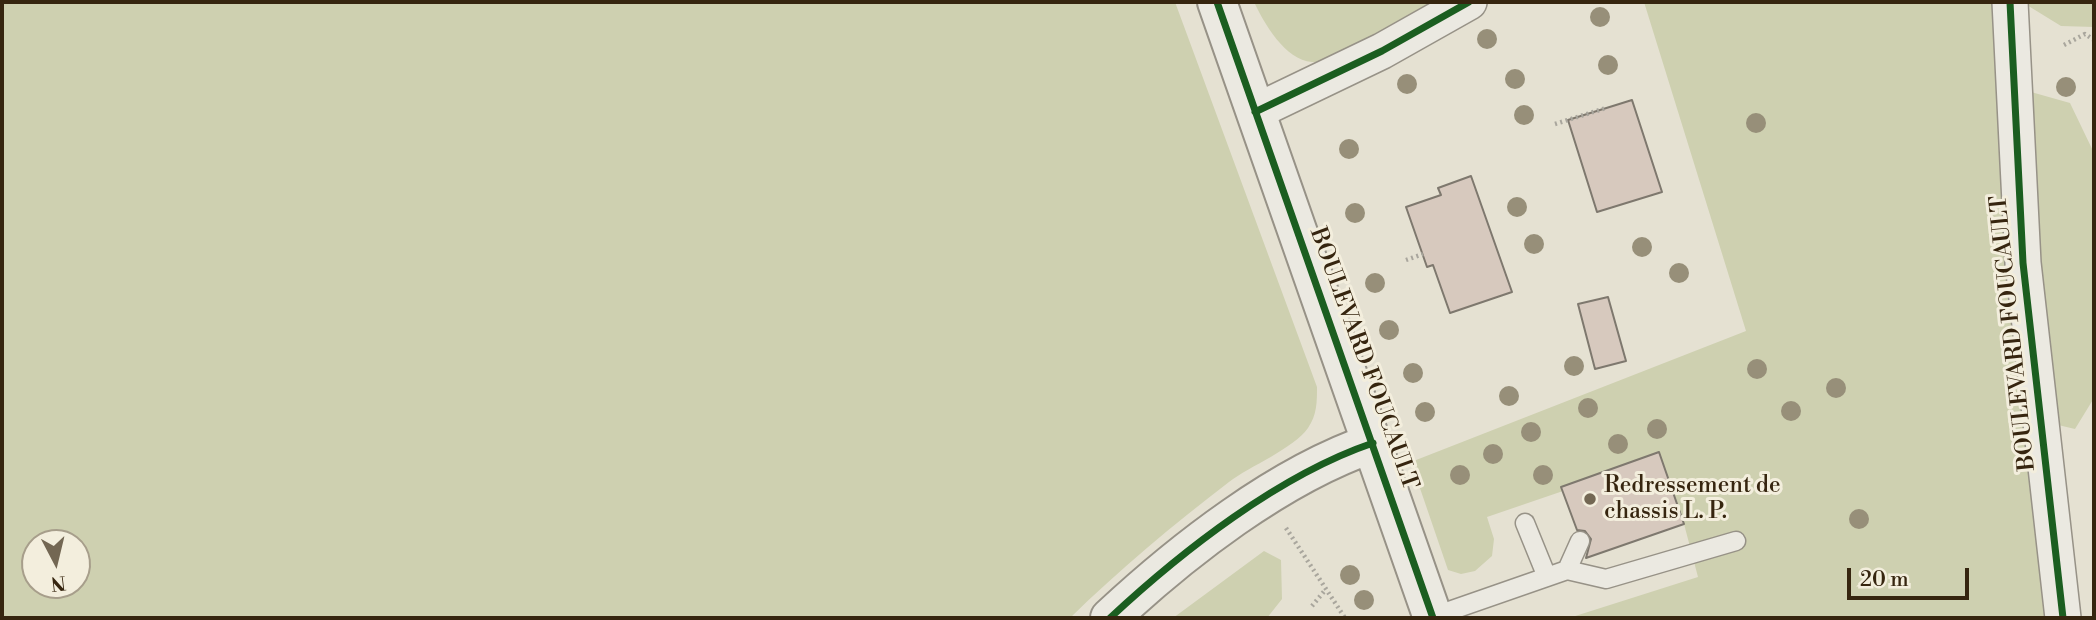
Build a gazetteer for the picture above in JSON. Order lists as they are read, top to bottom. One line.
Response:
{"streets":{"street":["BOULEVARD FOUCAULT"]},"places":["Redressement de chassis L. P."],"scale_bar":"20 m","north":"bottom"}
